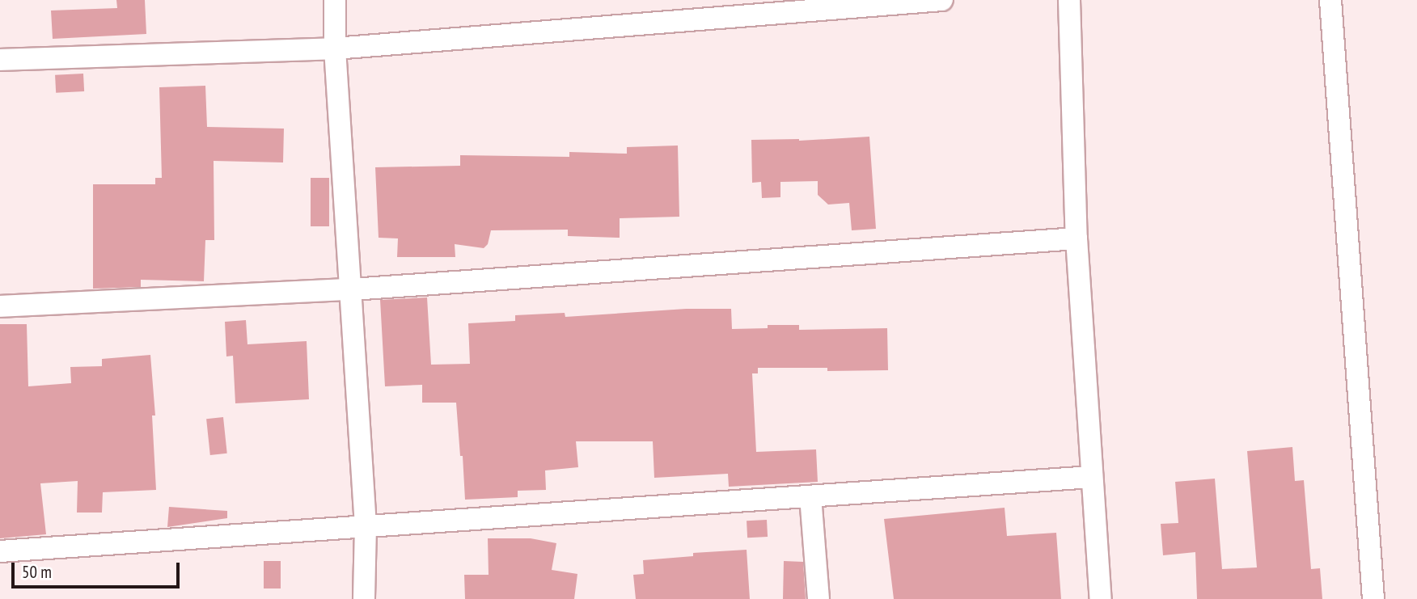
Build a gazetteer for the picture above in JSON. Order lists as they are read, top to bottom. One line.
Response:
{"scale_bar":"50 m"}
